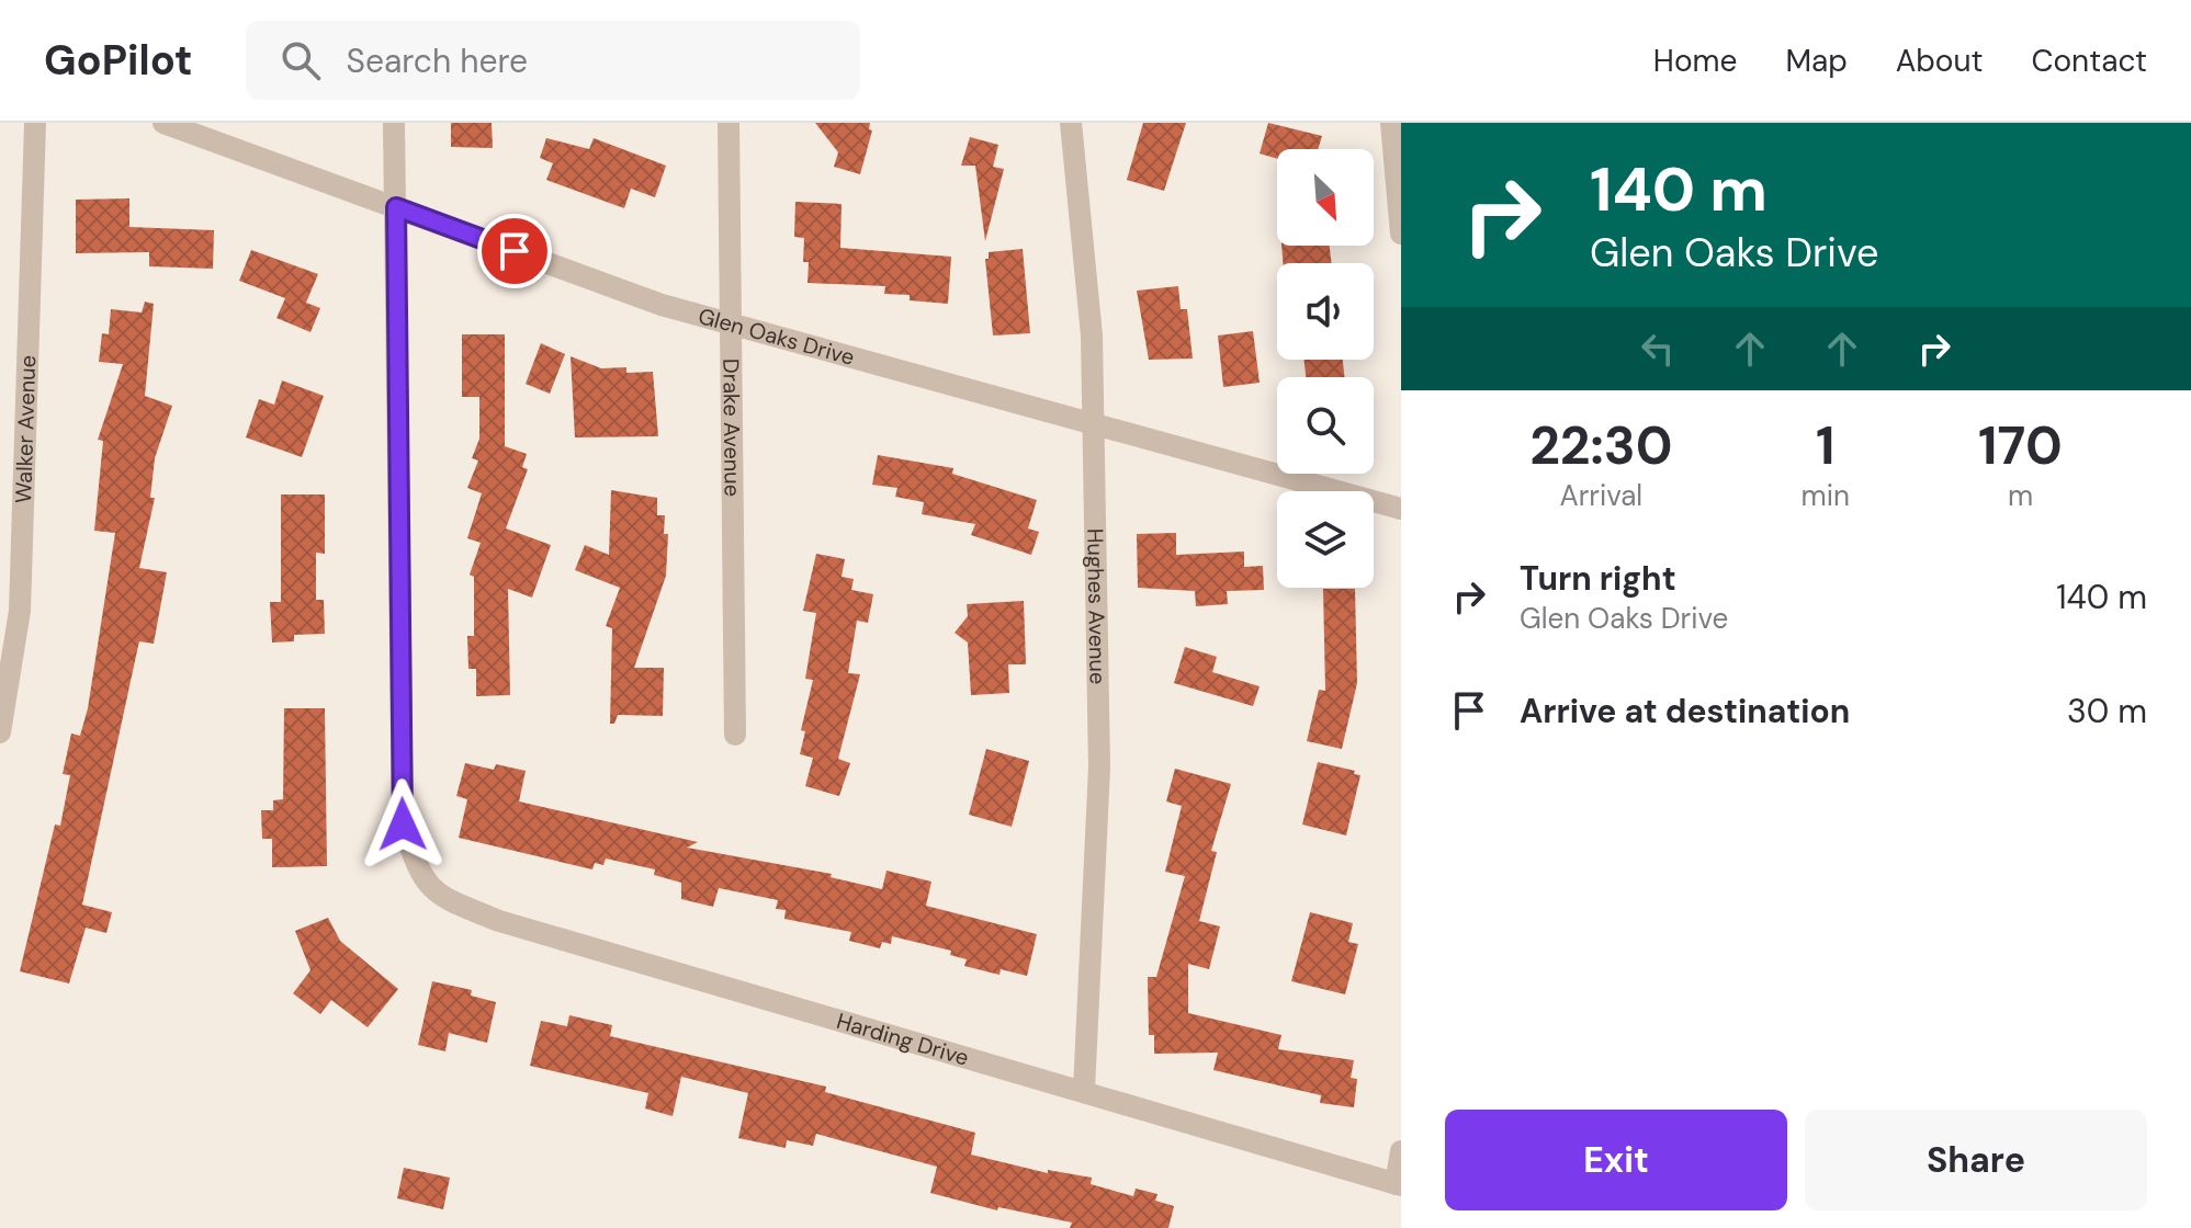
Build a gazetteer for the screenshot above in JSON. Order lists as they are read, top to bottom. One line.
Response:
{"streets":{"street":["Glen Oaks Drive","Walker Avenue","Drake Avenue","Hughes Avenue","Harding Drive"]},"crossings":[["Glen Oaks Drive","Drake Avenue"],["Glen Oaks Drive","Hughes Avenue"],["Glen Oaks Drive","Harding Drive"],["Hughes Avenue","Harding Drive"]],"north":"bottom right","page":{"header":"GoPilot","search":"Search here","nav":["Home","Map","About","Contact"],"turn":["140 m","Glen Oaks Drive"],"eta":["22:30","Arrival","1","min","170","m"],"list":[{"name":"Turn right","note":"Glen Oaks Drive","value":"140 m"},{"name":"Arrive at destination","value":"30 m"}],"buttons":["Exit","Share"]}}
